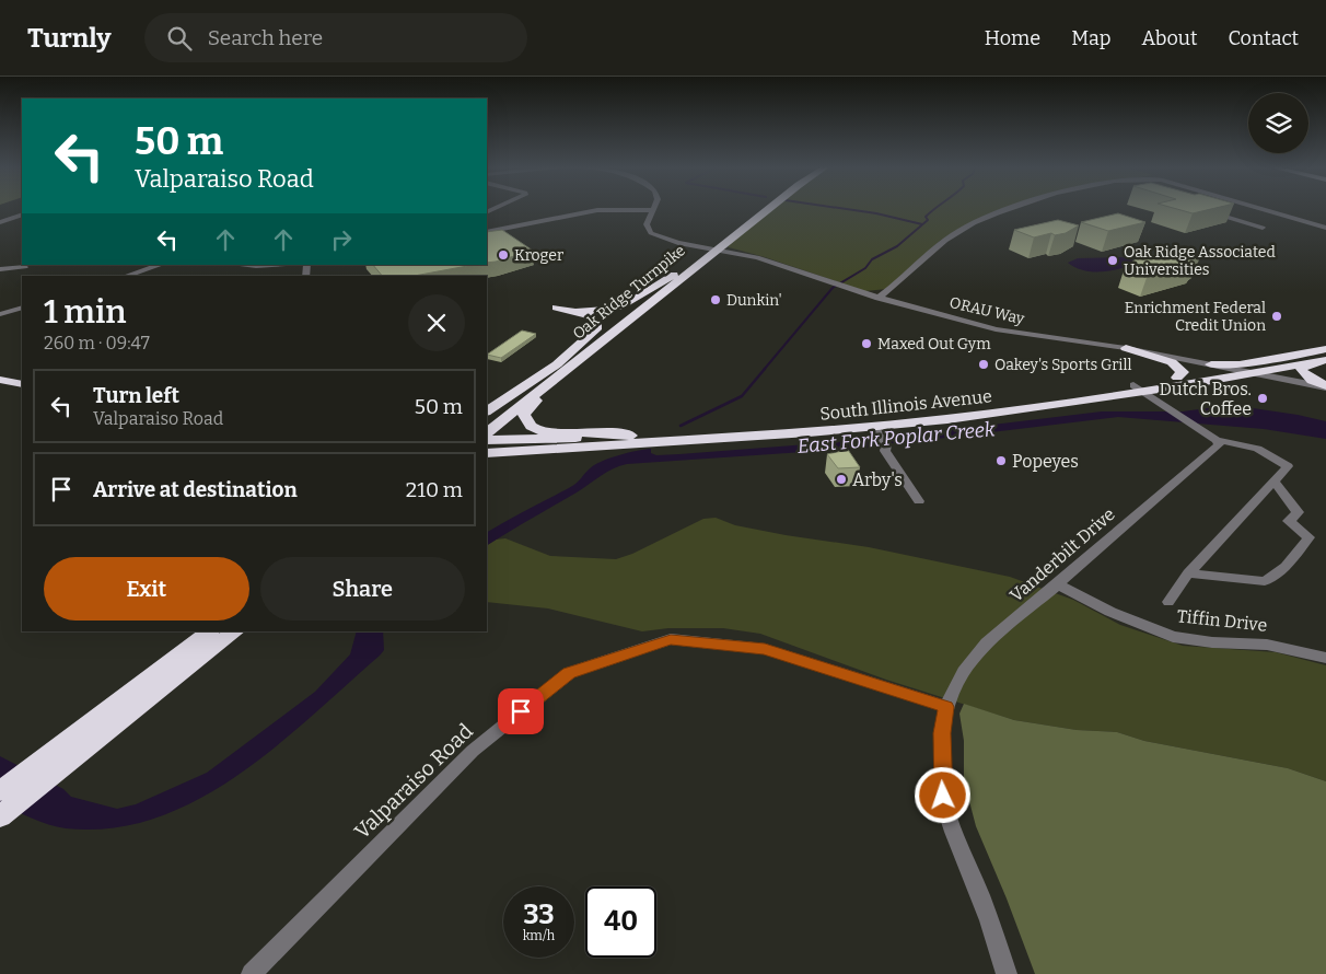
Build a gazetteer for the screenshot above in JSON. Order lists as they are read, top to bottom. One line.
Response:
{"streets":{"highway":["Oak Ridge Turnpike","South Illinois Avenue"],"street":["ORAU Way","Vanderbilt Drive","Tiffin Drive","Valparaiso Road"]},"crossings":[["Oak Ridge Turnpike","ORAU Way"],["ORAU Way","South Illinois Avenue"],["Vanderbilt Drive","Tiffin Drive"],["Vanderbilt Drive","Valparaiso Road"]],"water":["East Fork Poplar Creek"],"places":["Kroger","Oak Ridge Associated Universities","Dunkin'","Enrichment Federal Credit Union","Maxed Out Gym","Oakey's Sports Grill","Dutch Bros. Coffee","Popeyes","Arby's"],"page":{"header":"Turnly","search":"Search here","nav":["Home","Map","About","Contact"],"turn":["50 m","Valparaiso Road"],"heading":["1 min","260 m · 09:47"],"list":[{"name":"Turn left","note":"Valparaiso Road","value":"50 m"},{"name":"Arrive at destination","value":"210 m"}],"buttons":["Exit","Share"],"speed":"33 km/h","limit":"40"}}
